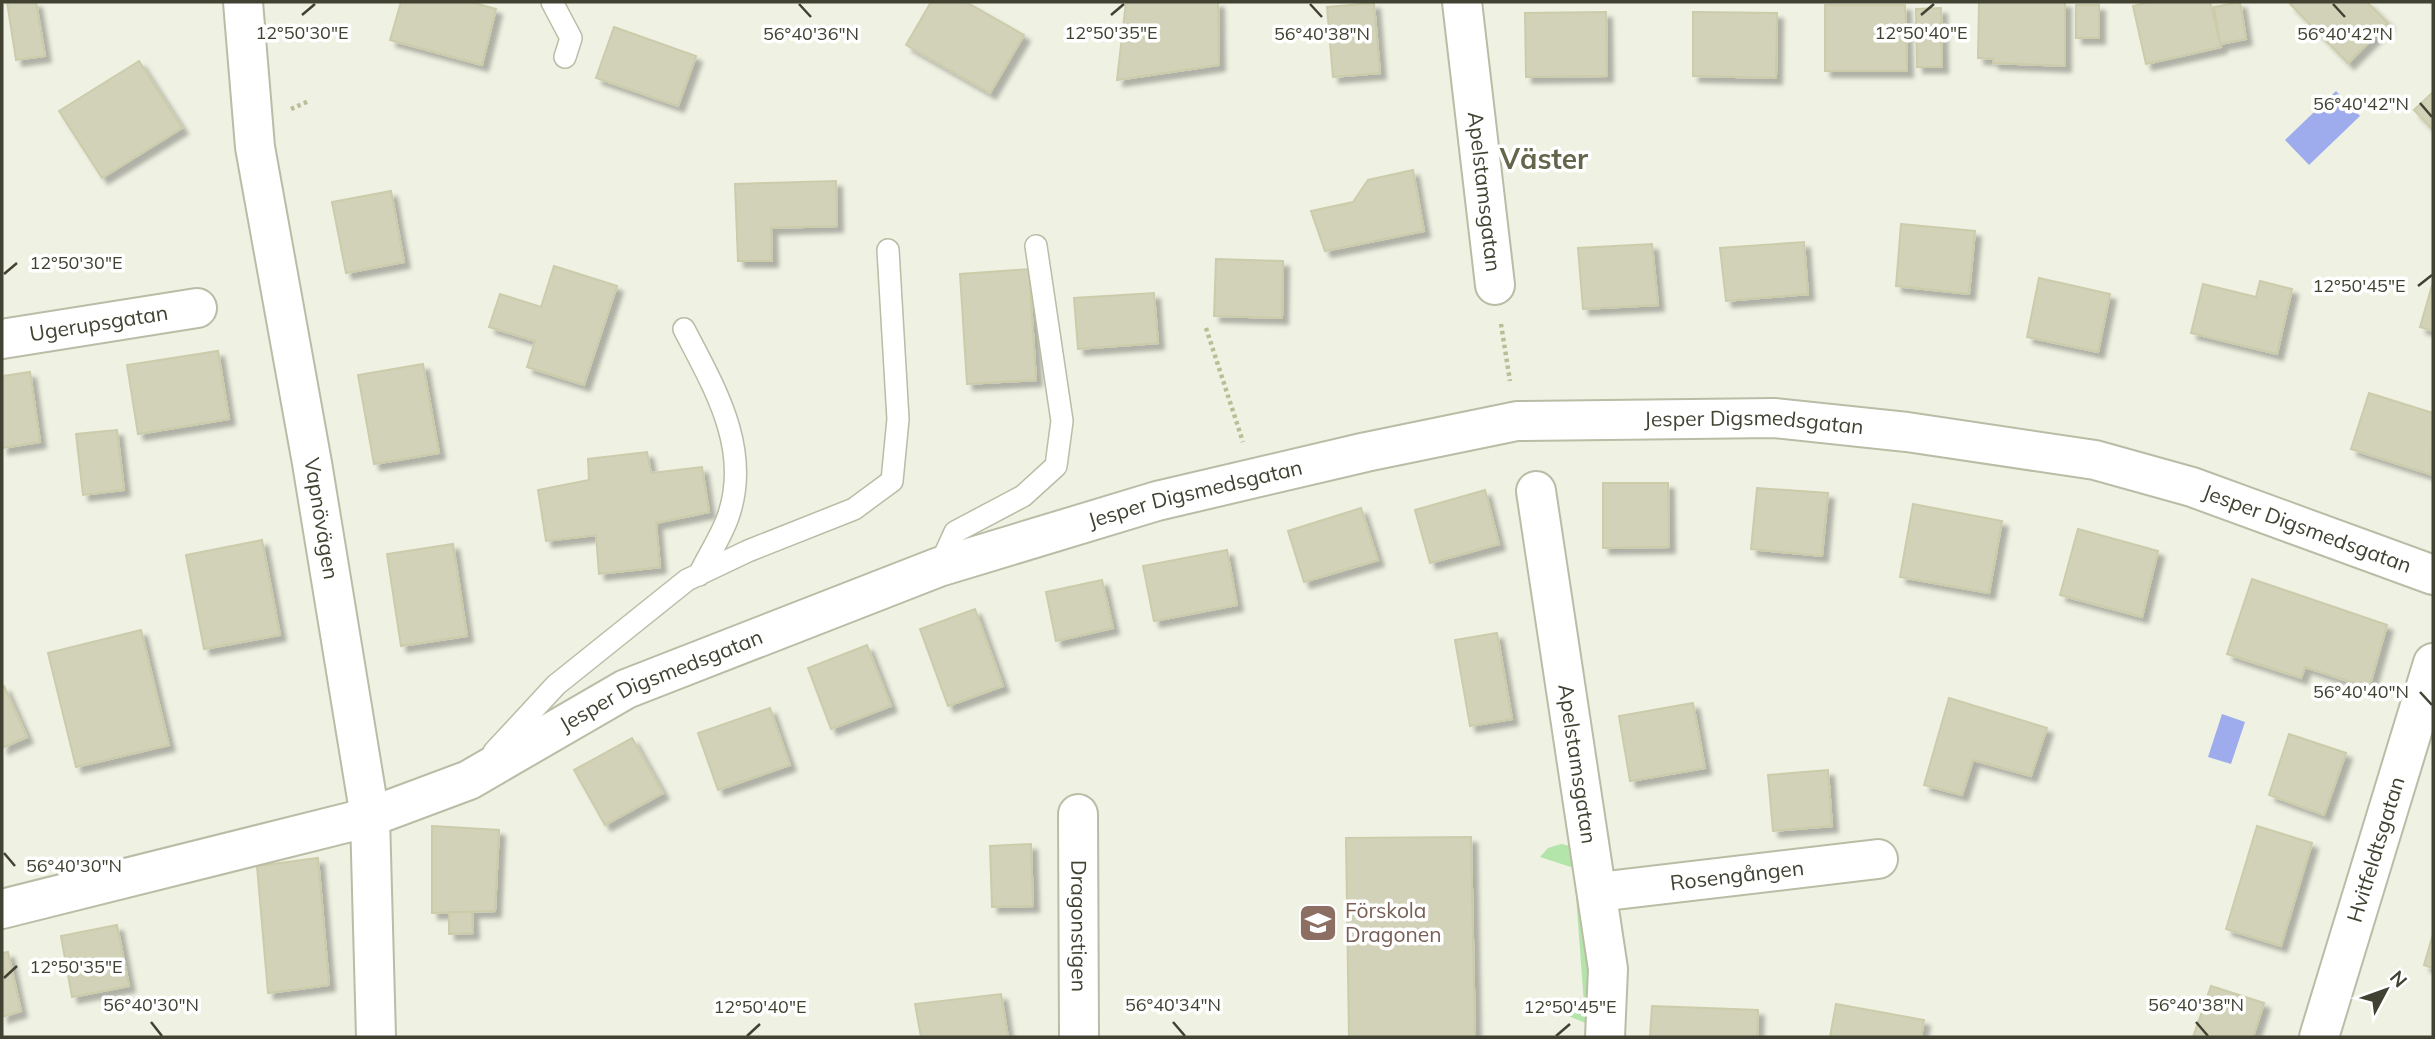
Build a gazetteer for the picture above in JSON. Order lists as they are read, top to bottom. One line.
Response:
{"streets":{"street":["Apelstamsgatan","Ugerupsgatan","Jesper Digsmedsgatan","Vapnövägen","Hvitfeldtsgatan","Rosengången","Dragonstigen"]},"crossings":[["Apelstamsgatan","Jesper Digsmedsgatan"],["Apelstamsgatan","Rosengången"],["Jesper Digsmedsgatan","Vapnövägen"]],"districts":["Väster"],"places":{"school or university":["Förskola Dragonen"]},"north":"top right","coordinates":["12°50'30\"E","12°50'35\"E","12°50'40\"E","56°40'42\"N","56°40'36\"N","56°40'38\"N","12°50'45\"E","56°40'40\"N","56°40'30\"N","56°40'34\"N"]}
